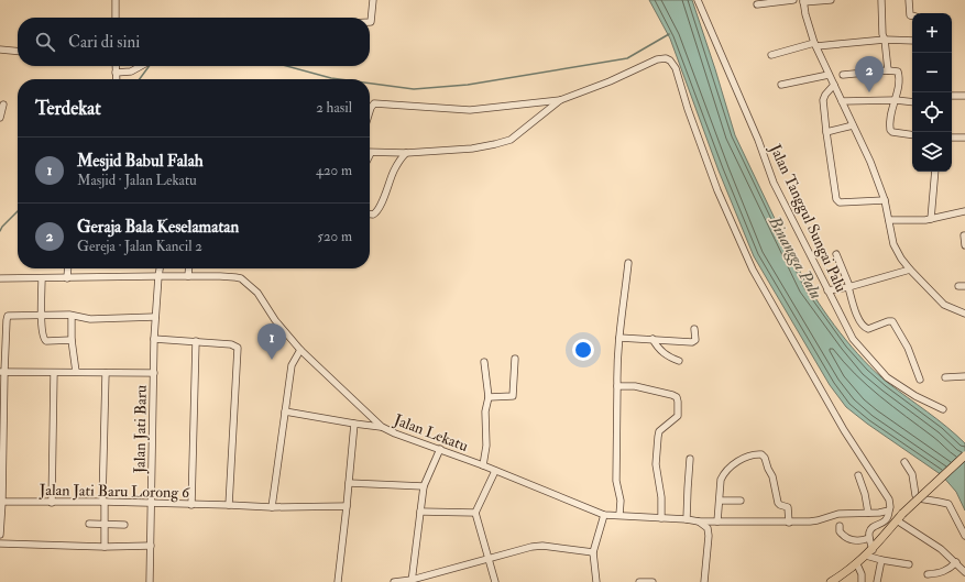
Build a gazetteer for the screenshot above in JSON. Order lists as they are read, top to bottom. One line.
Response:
{"streets":{"street":["Jalan Tanggul Sungai Palu","Jalan Jati Baru","Jalan Lekatu","Jalan Jati Baru Lorong 6"]},"crossings":[["Jalan Jati Baru","Jalan Lekatu"],["Jalan Jati Baru","Jalan Jati Baru Lorong 6"]],"water":["Binangga Palu"],"page":{"map_buttons":["+","−"],"search":"Cari di sini","pins":["2","1"],"heading":["Terdekat","2 hasil"],"list":[{"mark":"1","name":"Mesjid Babul Falah","note":"Masjid · Jalan Lekatu","value":"420 m"},{"mark":"2","name":"Geraja Bala Keselamatan","note":"Gereja · Jalan Kancil 2","value":"520 m"}]}}
